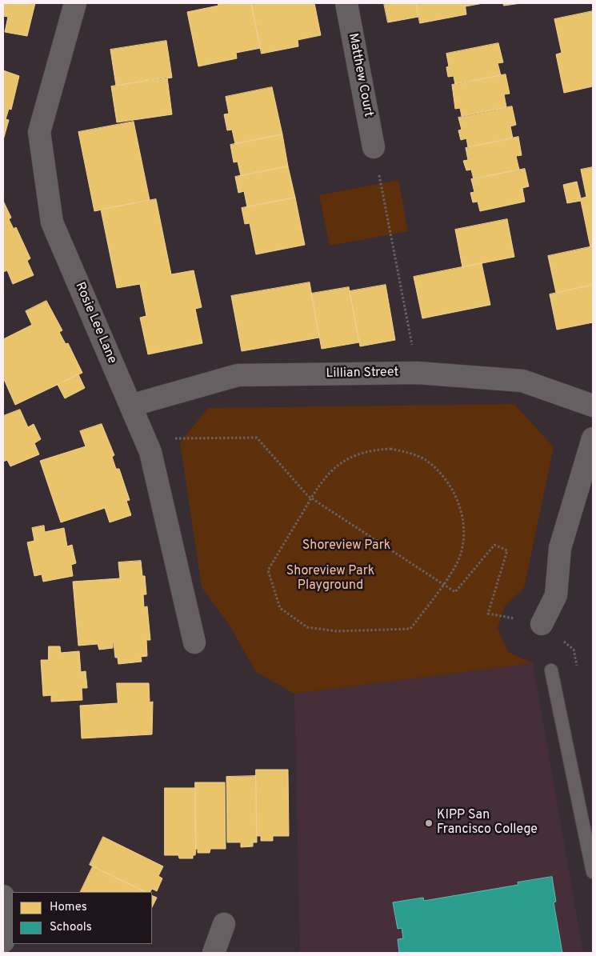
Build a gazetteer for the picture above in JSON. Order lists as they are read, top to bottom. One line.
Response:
{"streets":{"street":["Matthew Court","Rosie Lee Lane","Lillian Street"]},"crossings":[["Rosie Lee Lane","Lillian Street"]],"parks":["Shoreview Park","Shoreview Park Playground"],"places":["KIPP San Francisco College"],"legend":["Homes","Schools"]}
